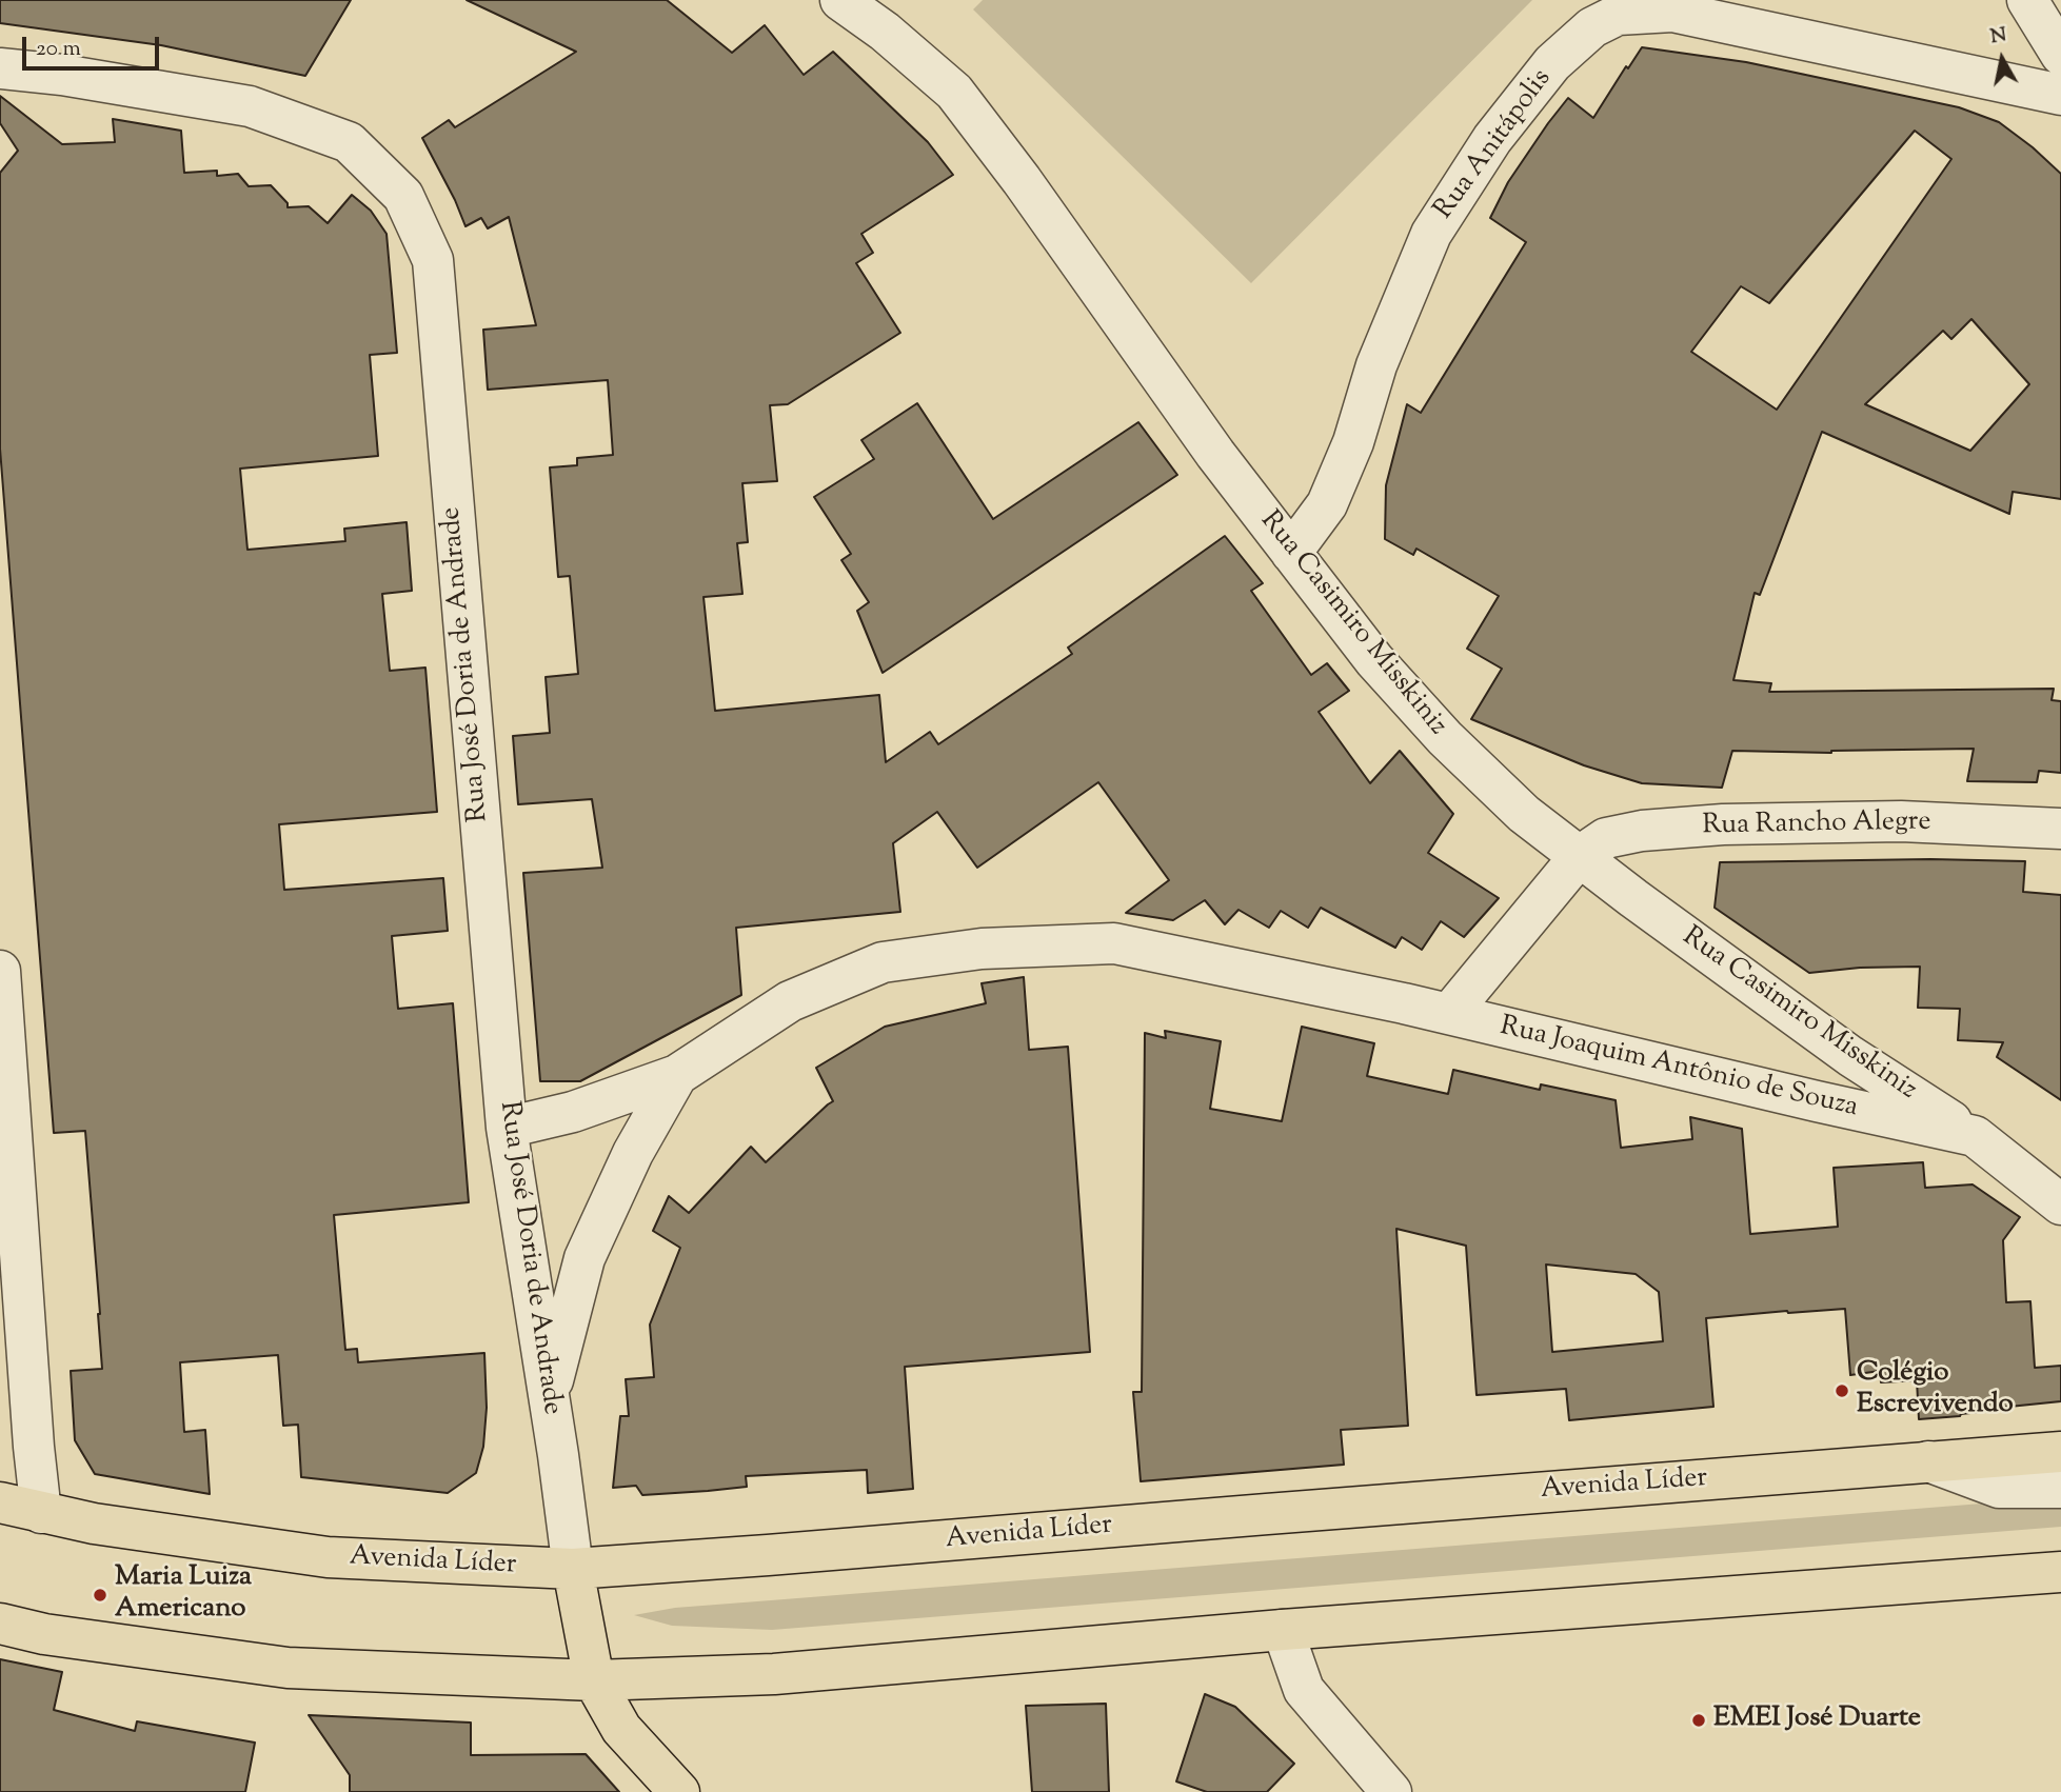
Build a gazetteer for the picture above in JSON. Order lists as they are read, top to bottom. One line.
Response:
{"streets":{"main road":["Avenida Líder"],"street":["Rua Anitápolis","Rua Casimiro Misskiniz","Rua José Doria de Andrade","Rua Rancho Alegre","Rua Joaquim Antônio de Souza"]},"crossings":[["Rua Anitápolis","Rua Casimiro Misskiniz"],["Rua Casimiro Misskiniz","Rua Rancho Alegre"],["Rua Casimiro Misskiniz","Rua Joaquim Antônio de Souza"],["Rua José Doria de Andrade","Rua Joaquim Antônio de Souza"],["Rua José Doria de Andrade","Avenida Líder"],["Rua Rancho Alegre","Rua Joaquim Antônio de Souza"]],"places":["Colégio Escrevivendo","Maria Luiza Americano","EMEI José Duarte"],"scale_bar":"20 m","north":"top"}
